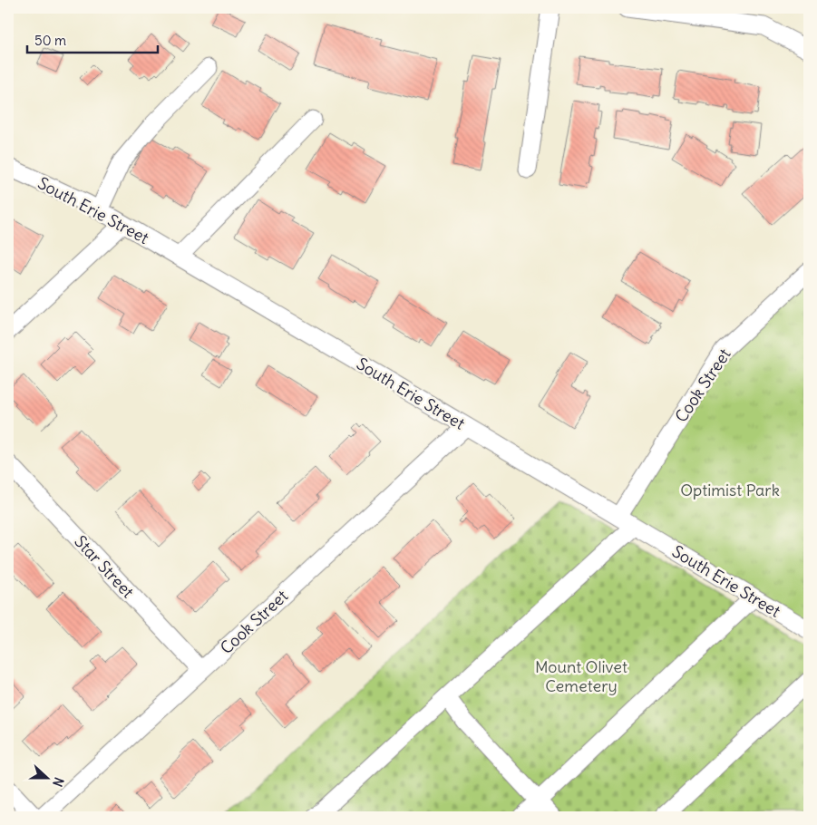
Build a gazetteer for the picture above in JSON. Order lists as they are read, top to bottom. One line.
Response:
{"streets":{"street":["South Erie Street","Cook Street","Star Street"]},"crossings":[["South Erie Street","Cook Street"],["Cook Street","Star Street"]],"parks":["Optimist Park","Mount Olivet Cemetery"],"scale_bar":"50 m","north":"right"}
